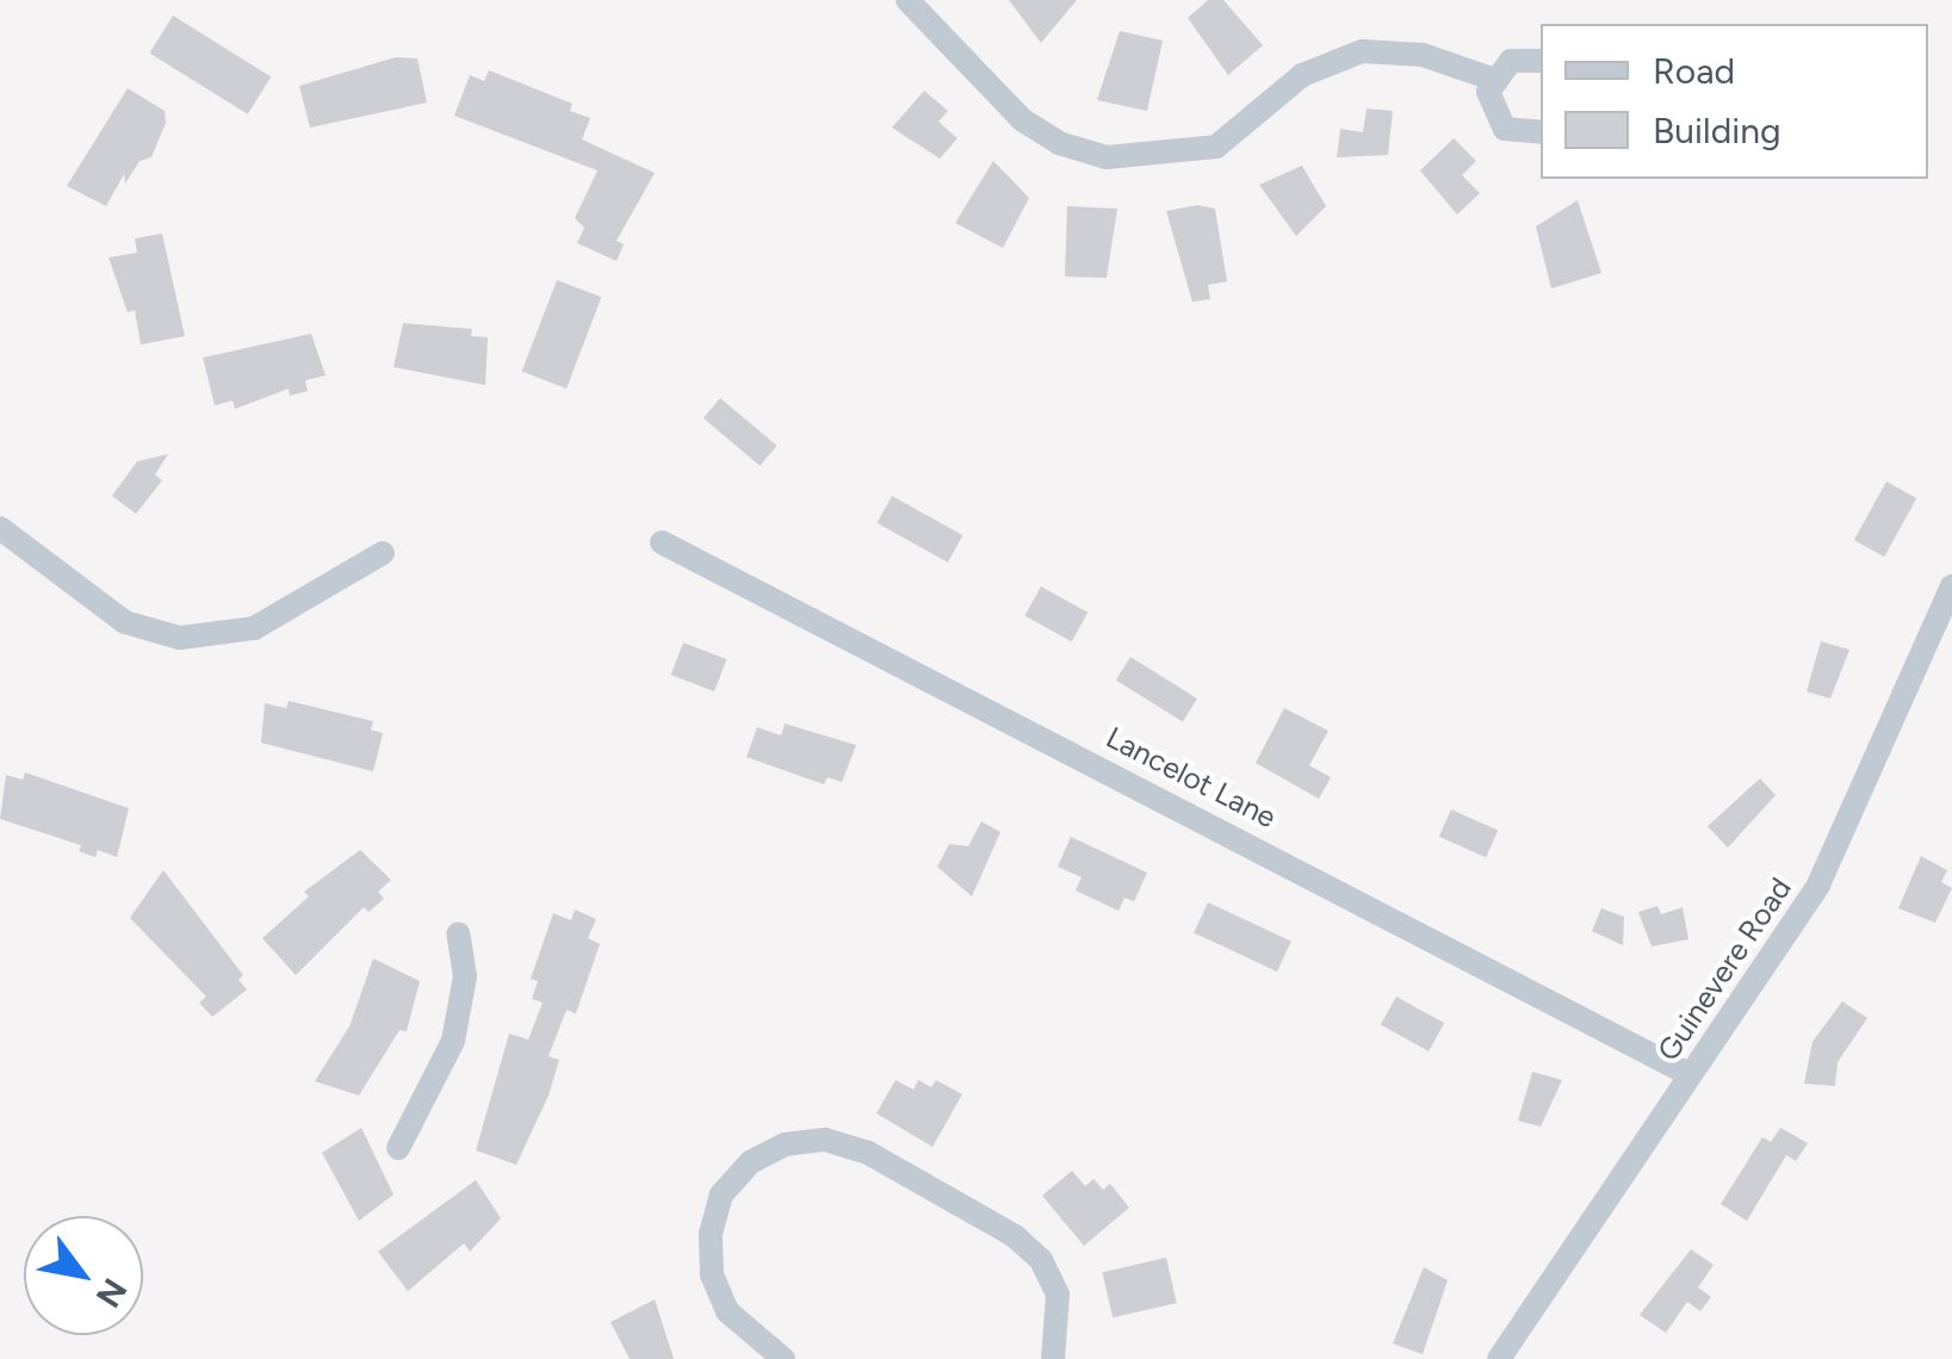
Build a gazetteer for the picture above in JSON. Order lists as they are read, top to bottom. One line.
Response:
{"streets":{"street":["Lancelot Lane","Guinevere Road"]},"crossings":[["Lancelot Lane","Guinevere Road"]],"legend":["Road","Building"],"north":"bottom right"}
